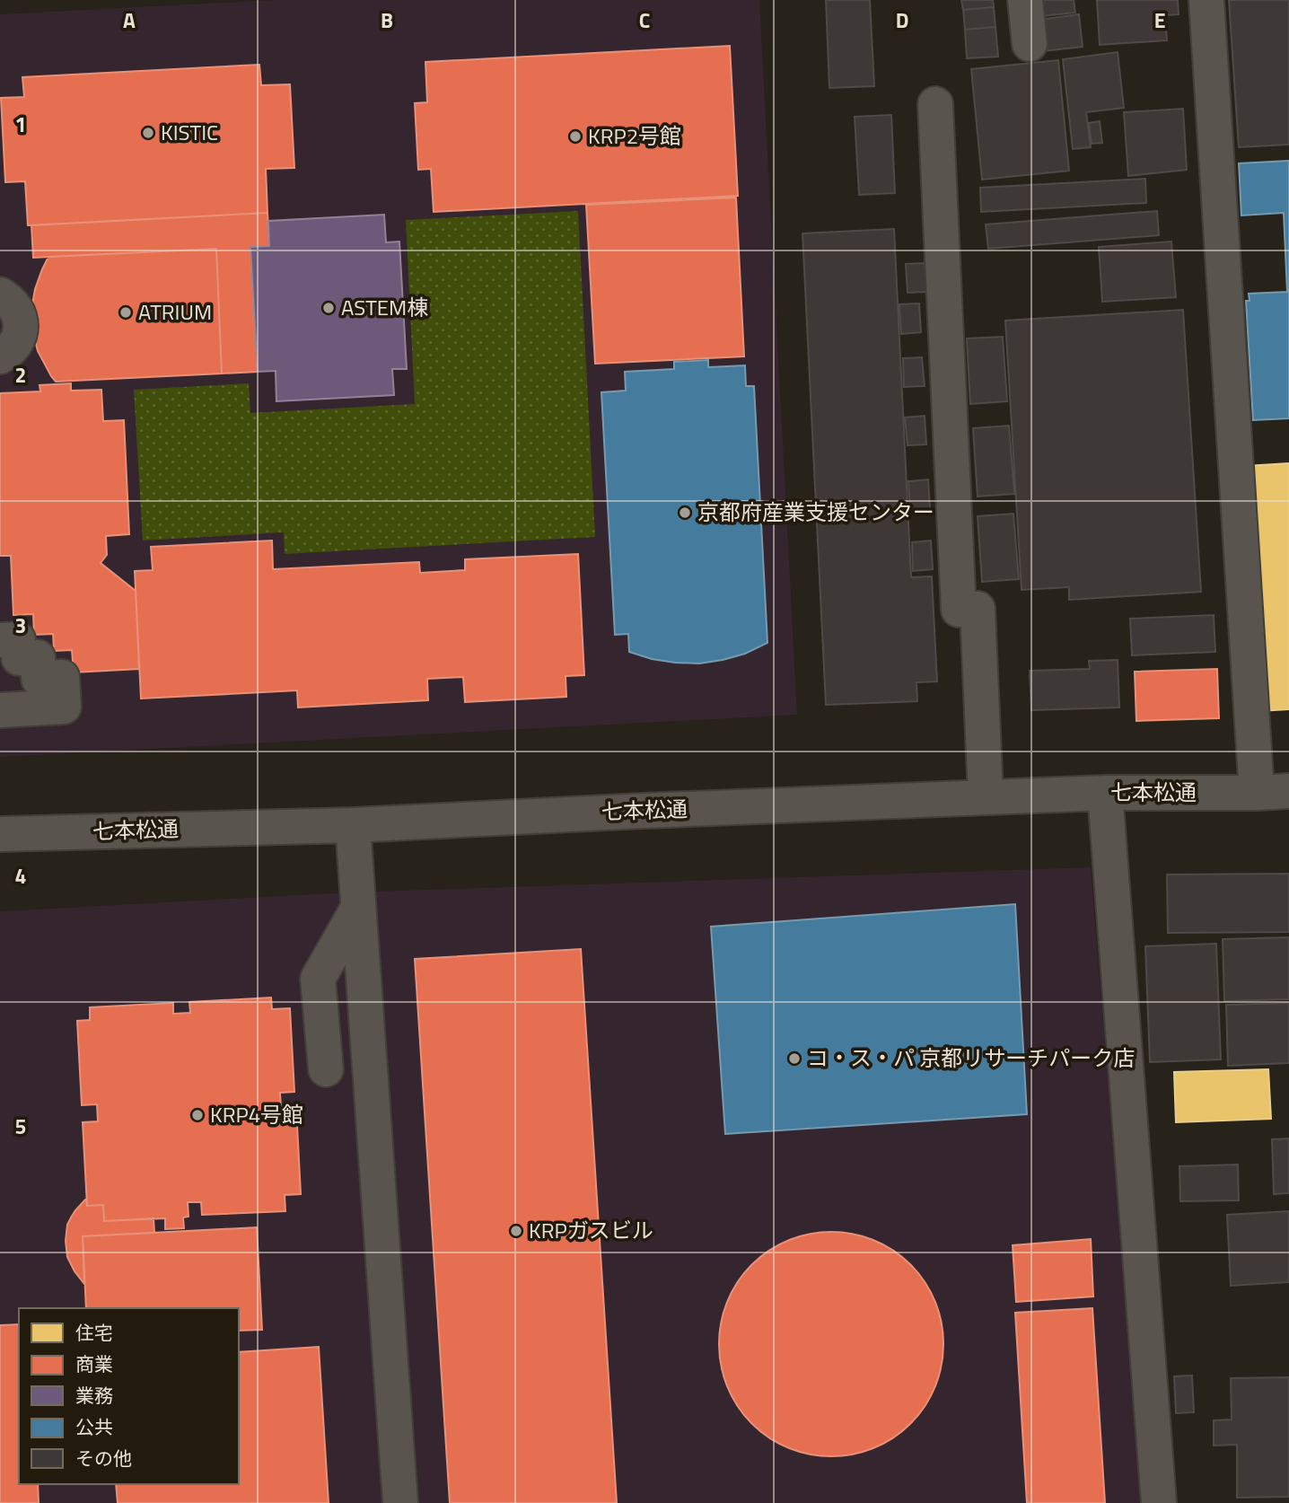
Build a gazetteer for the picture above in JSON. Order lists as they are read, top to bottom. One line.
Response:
{"streets":{"street":["七本松通"]},"places":["KISTIC","KRP2号館","ASTEM棟","ATRIUM","京都府産業支援センター","コ・ス・パ 京都リサーチパーク店","KRP4号館","KRPガスビル"],"legend":["住宅","商業","業務","公共","その他"],"grid":{"columns":["A","B","C","D","E"],"rows":["1","2","3","4","5"]}}
